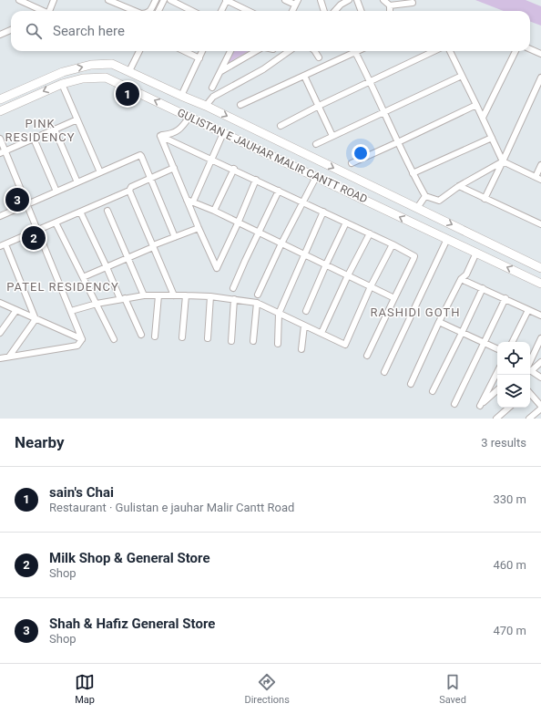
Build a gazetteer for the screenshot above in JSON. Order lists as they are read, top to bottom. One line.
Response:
{"streets":{"main road":["GULISTAN E JAUHAR MALIR CANTT ROAD"]},"districts":["PINK RESIDENCY","PATEL RESIDENCY","RASHIDI GOTH"],"page":{"search":"Search here","pins":["1","3","2"],"heading":["Nearby","3 results"],"list":[{"mark":"1","name":"sain's Chai","note":"Restaurant · Gulistan e jauhar Malir Cantt Road","value":"330 m"},{"mark":"2","name":"Milk Shop & General Store","note":"Shop","value":"460 m"},{"mark":"3","name":"Shah & Hafiz General Store","note":"Shop","value":"470 m"}],"nav":["Map","Directions","Saved"]}}
